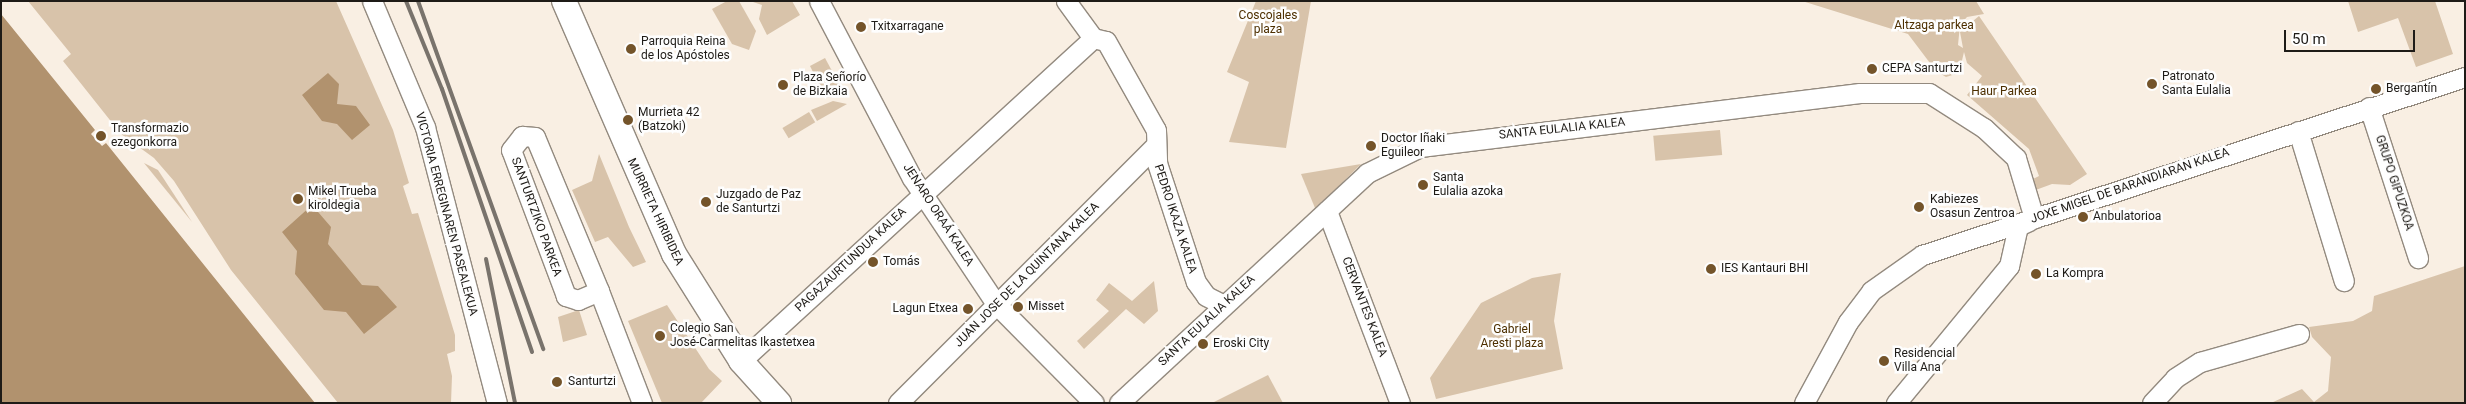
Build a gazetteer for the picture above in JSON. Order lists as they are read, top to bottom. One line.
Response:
{"streets":{"street":["SANTA EULALIA KALEA","GRUPO GIPUZKOA","JOXE MIGEL DE BARANDIARAN KALEA","MURRIETA HIRIBIDEA","VICTORIA ERREGINAREN PASEALEKUA","JENARO ORAÁ KALEA","SANTURTZIKO PARKEA","PEDRO IKAZA KALEA","PAGAZAURTUNDUA KALEA","JUAN JOSE DE LA QUINTANA KALEA","CERVANTES KALEA"]},"crossings":[["SANTA EULALIA KALEA","JOXE MIGEL DE BARANDIARAN KALEA"],["SANTA EULALIA KALEA","PEDRO IKAZA KALEA"],["SANTA EULALIA KALEA","CERVANTES KALEA"],["GRUPO GIPUZKOA","JOXE MIGEL DE BARANDIARAN KALEA"],["MURRIETA HIRIBIDEA","PAGAZAURTUNDUA KALEA"],["JENARO ORAÁ KALEA","PAGAZAURTUNDUA KALEA"],["JENARO ORAÁ KALEA","JUAN JOSE DE LA QUINTANA KALEA"],["PEDRO IKAZA KALEA","PAGAZAURTUNDUA KALEA"],["PEDRO IKAZA KALEA","JUAN JOSE DE LA QUINTANA KALEA"]],"parks":["Coscojales plaza","Altzaga parkea","Haur Parkea","Gabriel Aresti plaza"],"places":["Txitxarragane","Parroquia Reina de los Apóstoles","CEPA Santurtzi","Patronato Santa Eulalia","Plaza Señorío de Bizkaia","Bergantín","Murrieta 42 (Batzoki)","Transformazio ezegonkorra","Doctor Iñaki Eguileor","Santa Eulalia azoka","Mikel Trueba kiroldegia","Juzgado de Paz de Santurtzi","Kabiezes Osasun Zentroa","Anbulatorioa","Tomás","IES Kantauri BHI","La Kompra","Misset","Lagun Etxea","Colegio San José-Carmelitas Ikastetxea","Eroski City","Residencial Villa Ana","Santurtzi"],"scale_bar":"50 m"}
